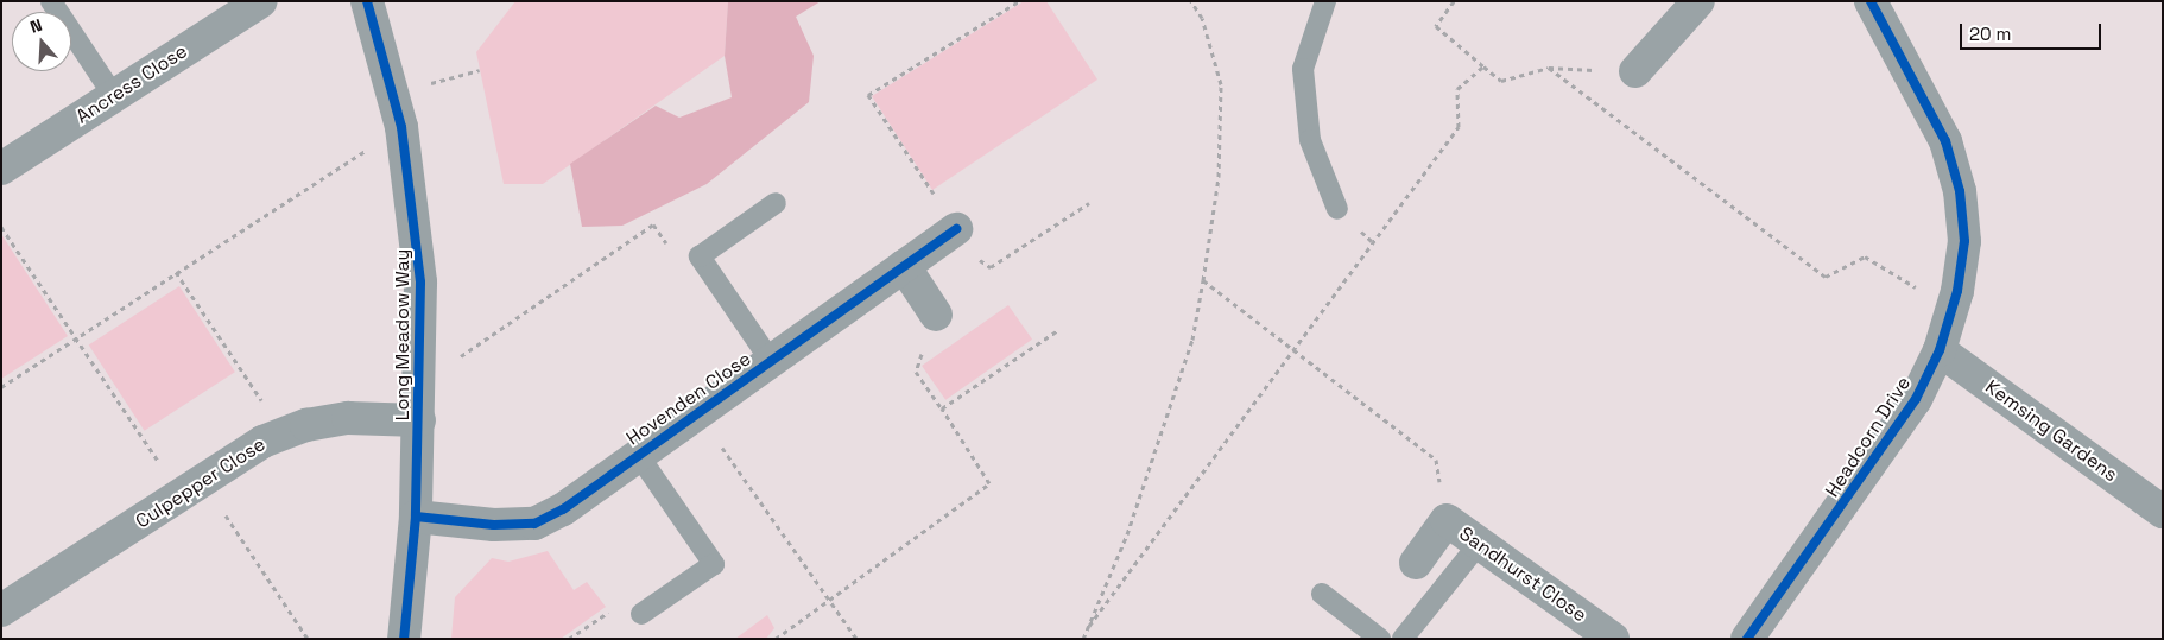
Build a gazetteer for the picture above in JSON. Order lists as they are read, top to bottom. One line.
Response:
{"streets":{"street":["Ancress Close","Long Meadow Way","Hovenden Close","Kemsing Gardens","Headcorn Drive","Culpepper Close","Sandhurst Close"]},"crossings":[["Long Meadow Way","Hovenden Close"],["Long Meadow Way","Culpepper Close"],["Kemsing Gardens","Headcorn Drive"]],"scale_bar":"20 m","north":"top"}
